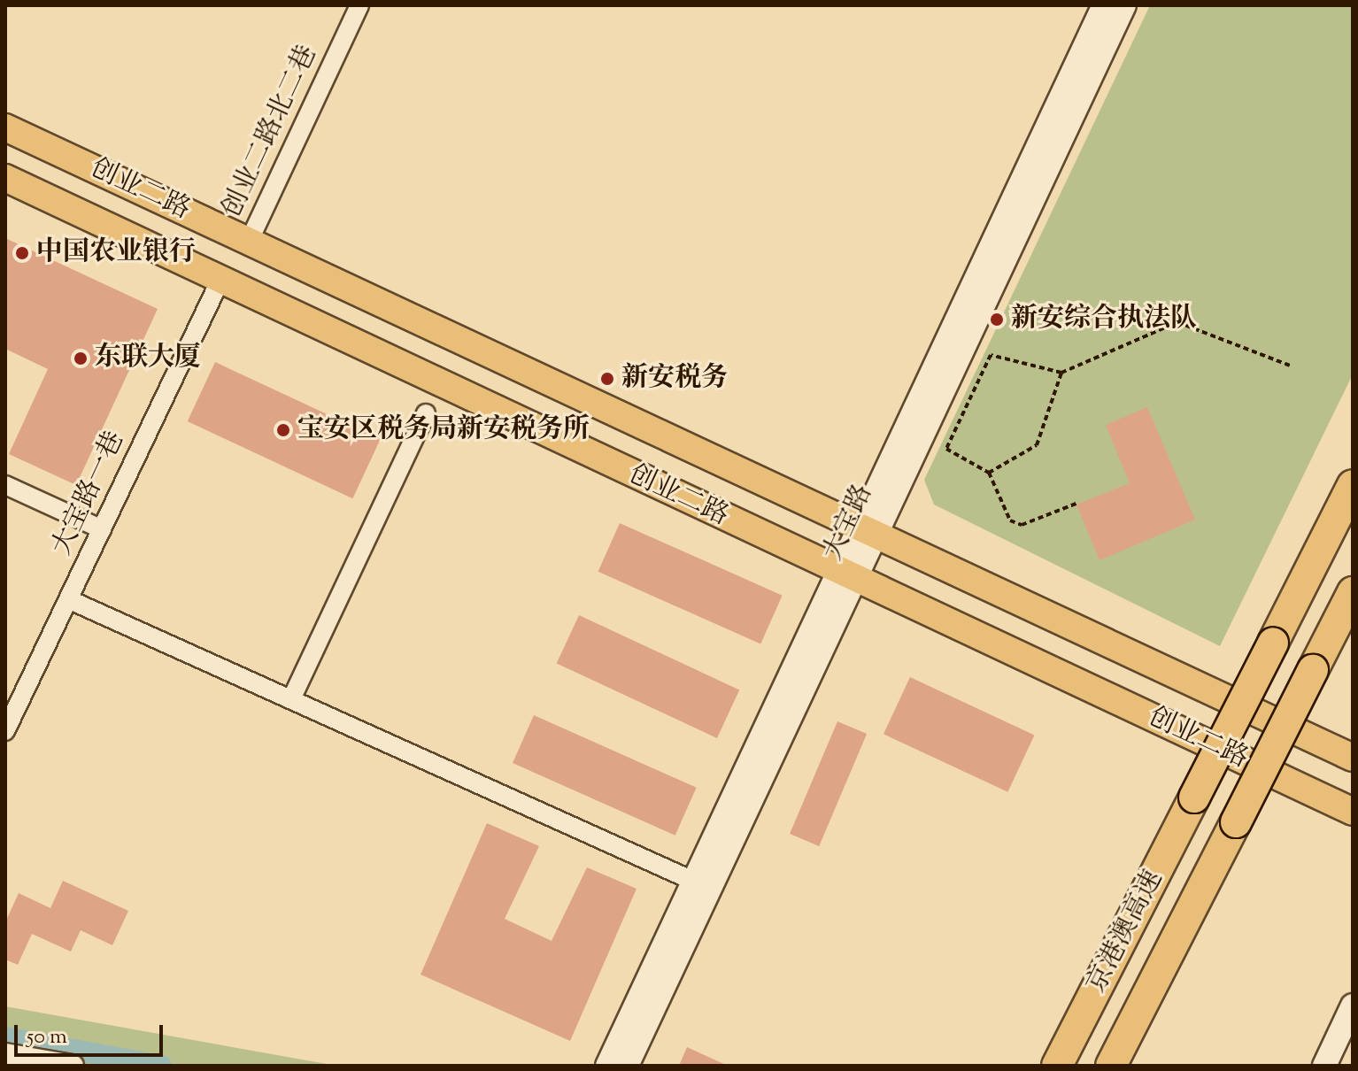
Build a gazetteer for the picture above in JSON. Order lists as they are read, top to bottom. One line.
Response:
{"streets":{"highway":["京港澳高速"],"main road":["创业二路","大宝路"],"street":["创业二路北二巷","大宝路一巷"]},"crossings":[["创业二路北二巷","创业二路"],["创业二路","大宝路一巷"],["创业二路","大宝路"]],"places":["中国农业银行","新安综合执法队","东联大厦","新安税务","宝安区税务局新安税务所"],"scale_bar":"50 m"}
